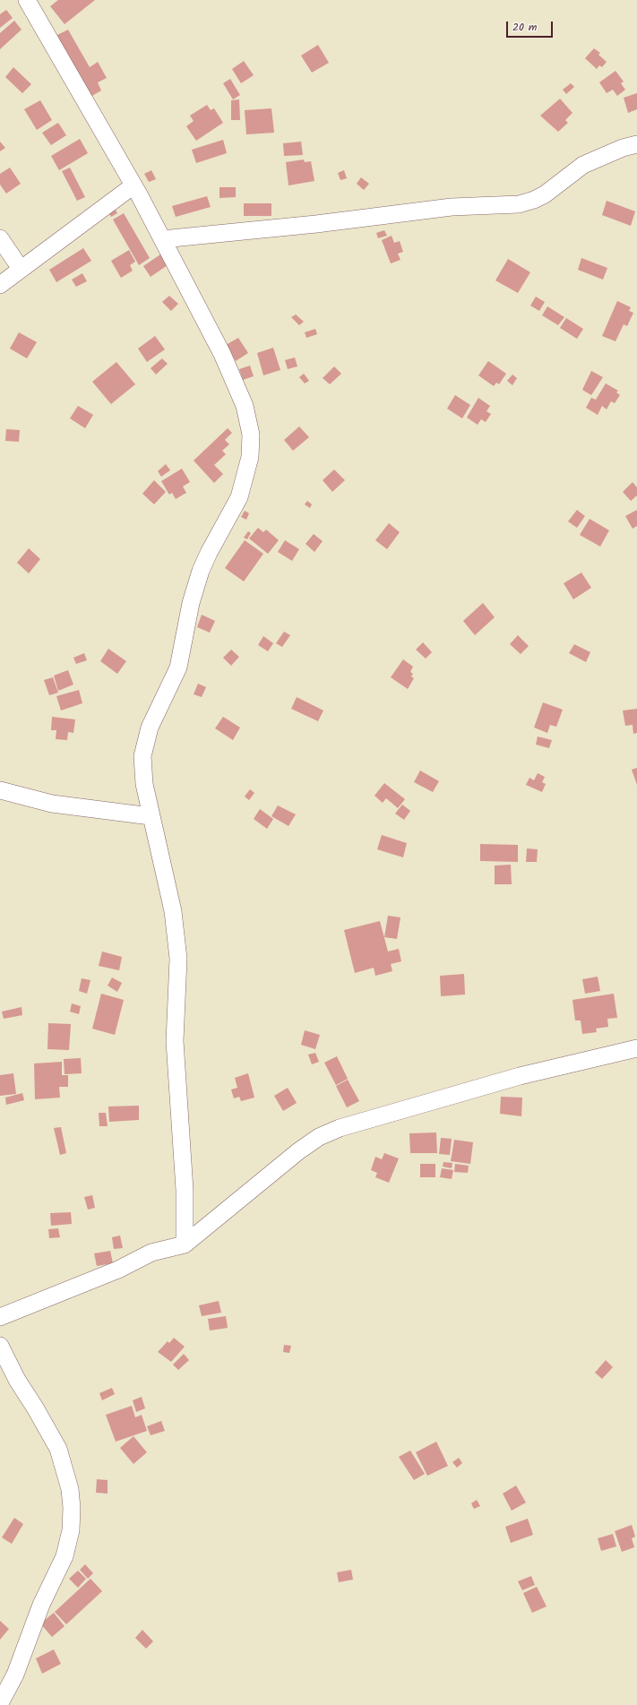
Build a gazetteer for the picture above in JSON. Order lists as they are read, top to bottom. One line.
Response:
{"scale_bar":"20 m"}
